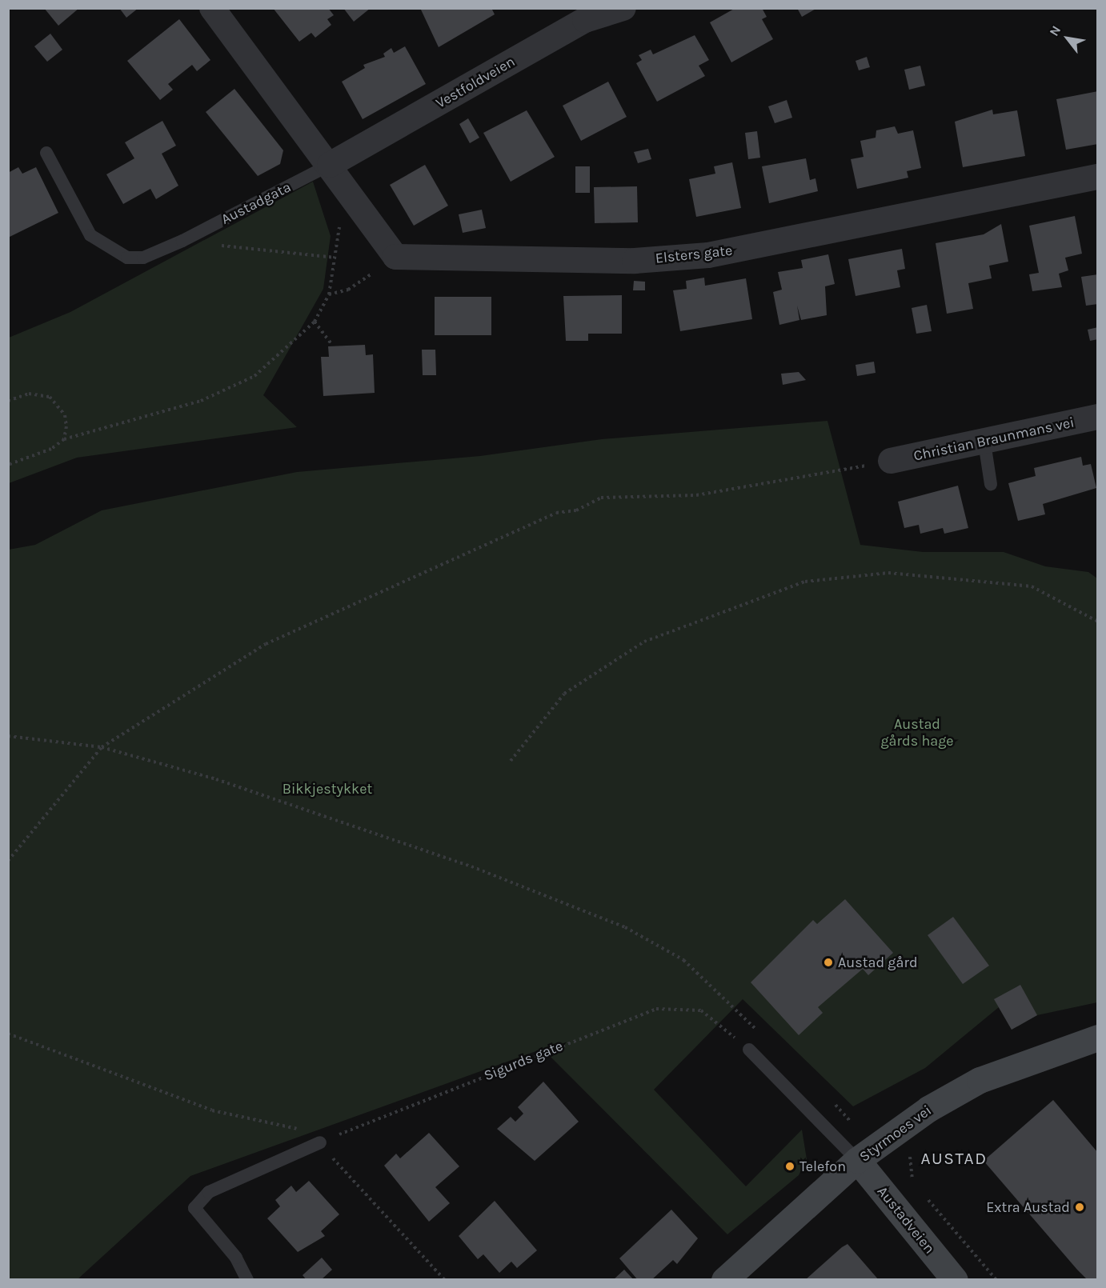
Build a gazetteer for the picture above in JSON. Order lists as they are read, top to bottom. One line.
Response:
{"streets":{"main road":["Styrmoes vei","Austadveien"],"street":["Vestfoldveien","Elsters gate","Christian Braunmans vei"],"lane":["Austadgata"],"path":["Sigurds gate"]},"crossings":[["Vestfoldveien","Austadgata"],["Styrmoes vei","Austadveien"]],"districts":["AUSTAD"],"parks":["Austad gårds hage","Bikkjestykket"],"places":["Austad gård","Telefon","Extra Austad"],"north":"top left"}
